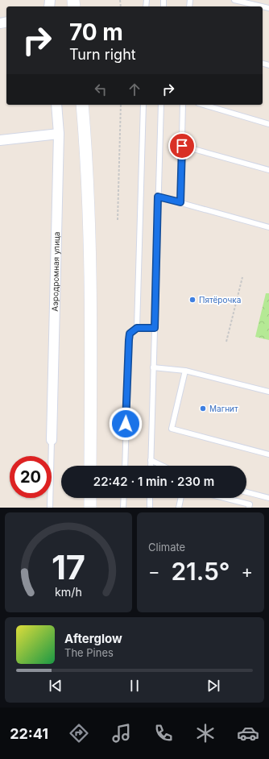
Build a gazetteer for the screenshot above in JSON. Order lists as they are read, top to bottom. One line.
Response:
{"streets":{"street":["Аэродромная улица"]},"places":["Пятёрочка","Магнит"],"page":{"turn":["70 m","Turn right"],"limit":"20","trip":"22:42 · 1 min · 230 m","tile":"Climate","heat":["−","21.5°","+"],"song":["Afterglow","The Pines"],"tabs":"22:41","gauge":["17","km/h"]}}
